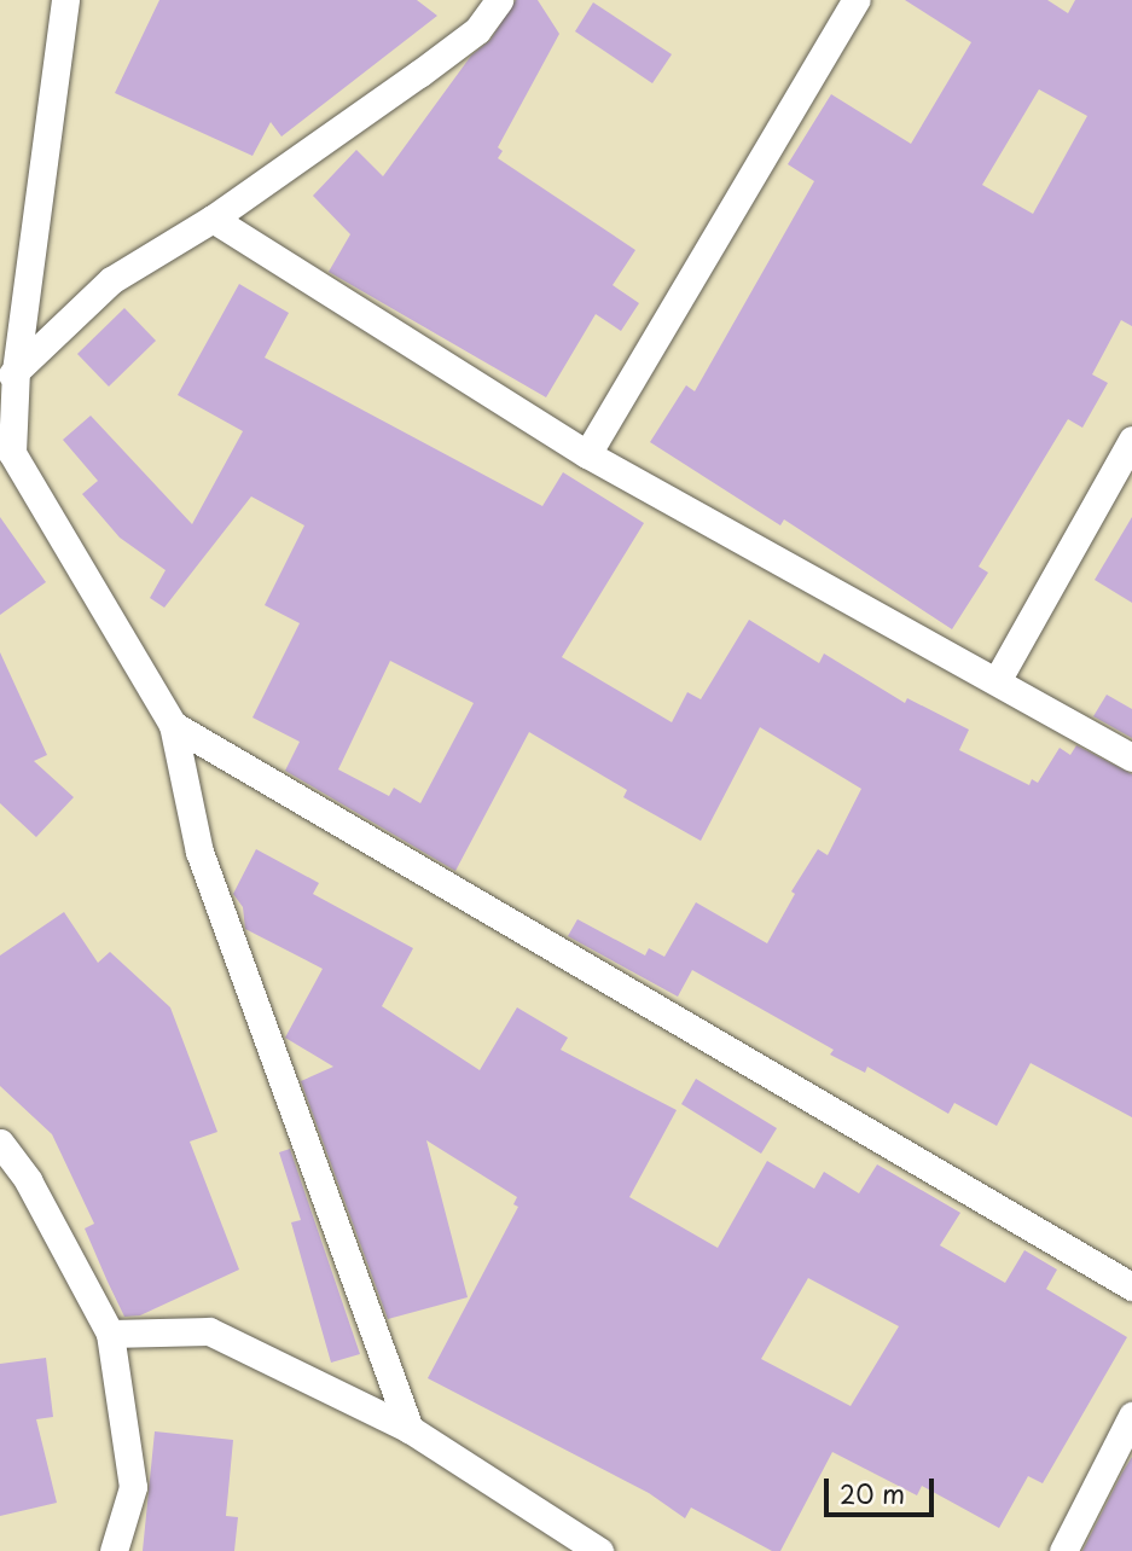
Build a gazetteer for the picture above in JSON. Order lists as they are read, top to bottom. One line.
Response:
{"scale_bar":"20 m"}
